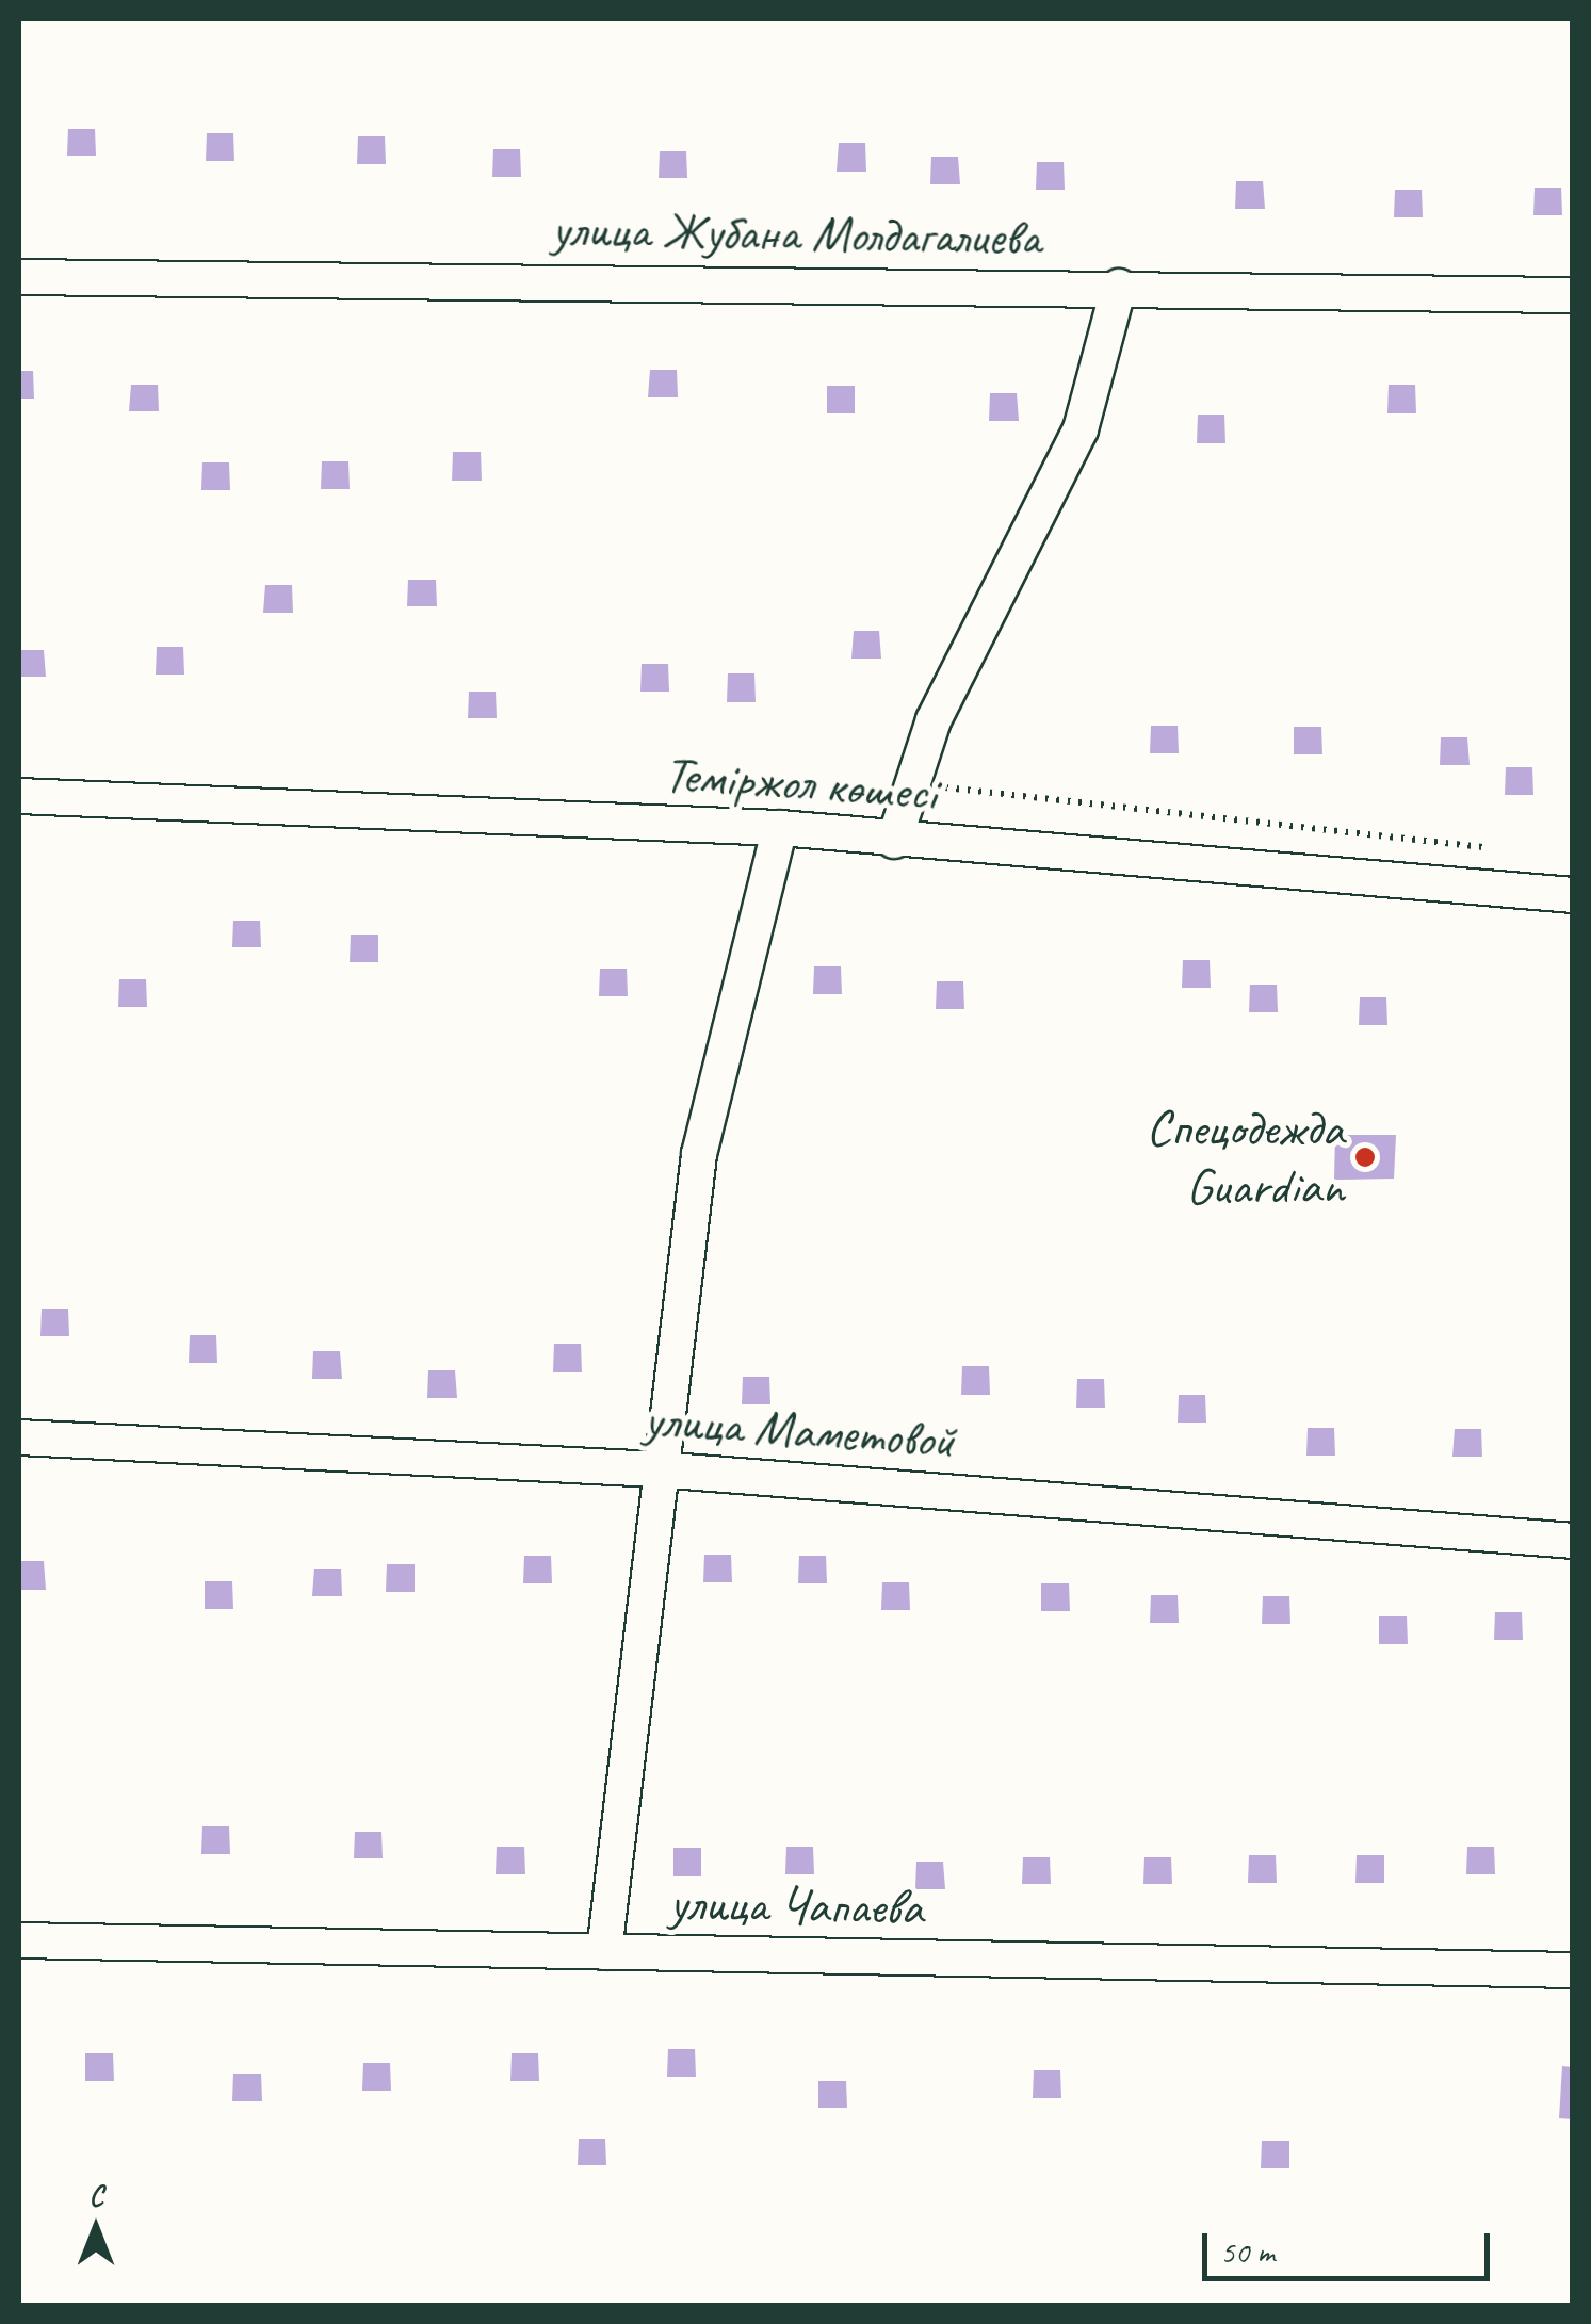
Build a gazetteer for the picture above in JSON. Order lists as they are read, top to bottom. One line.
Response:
{"streets":{"street":["улица Жубана Молдагалиева","Теміржол көшесі","улица Маметовой","улица Чапаева"]},"places":["Спецодежда Guardian"],"scale_bar":"50 m","north":"top"}
